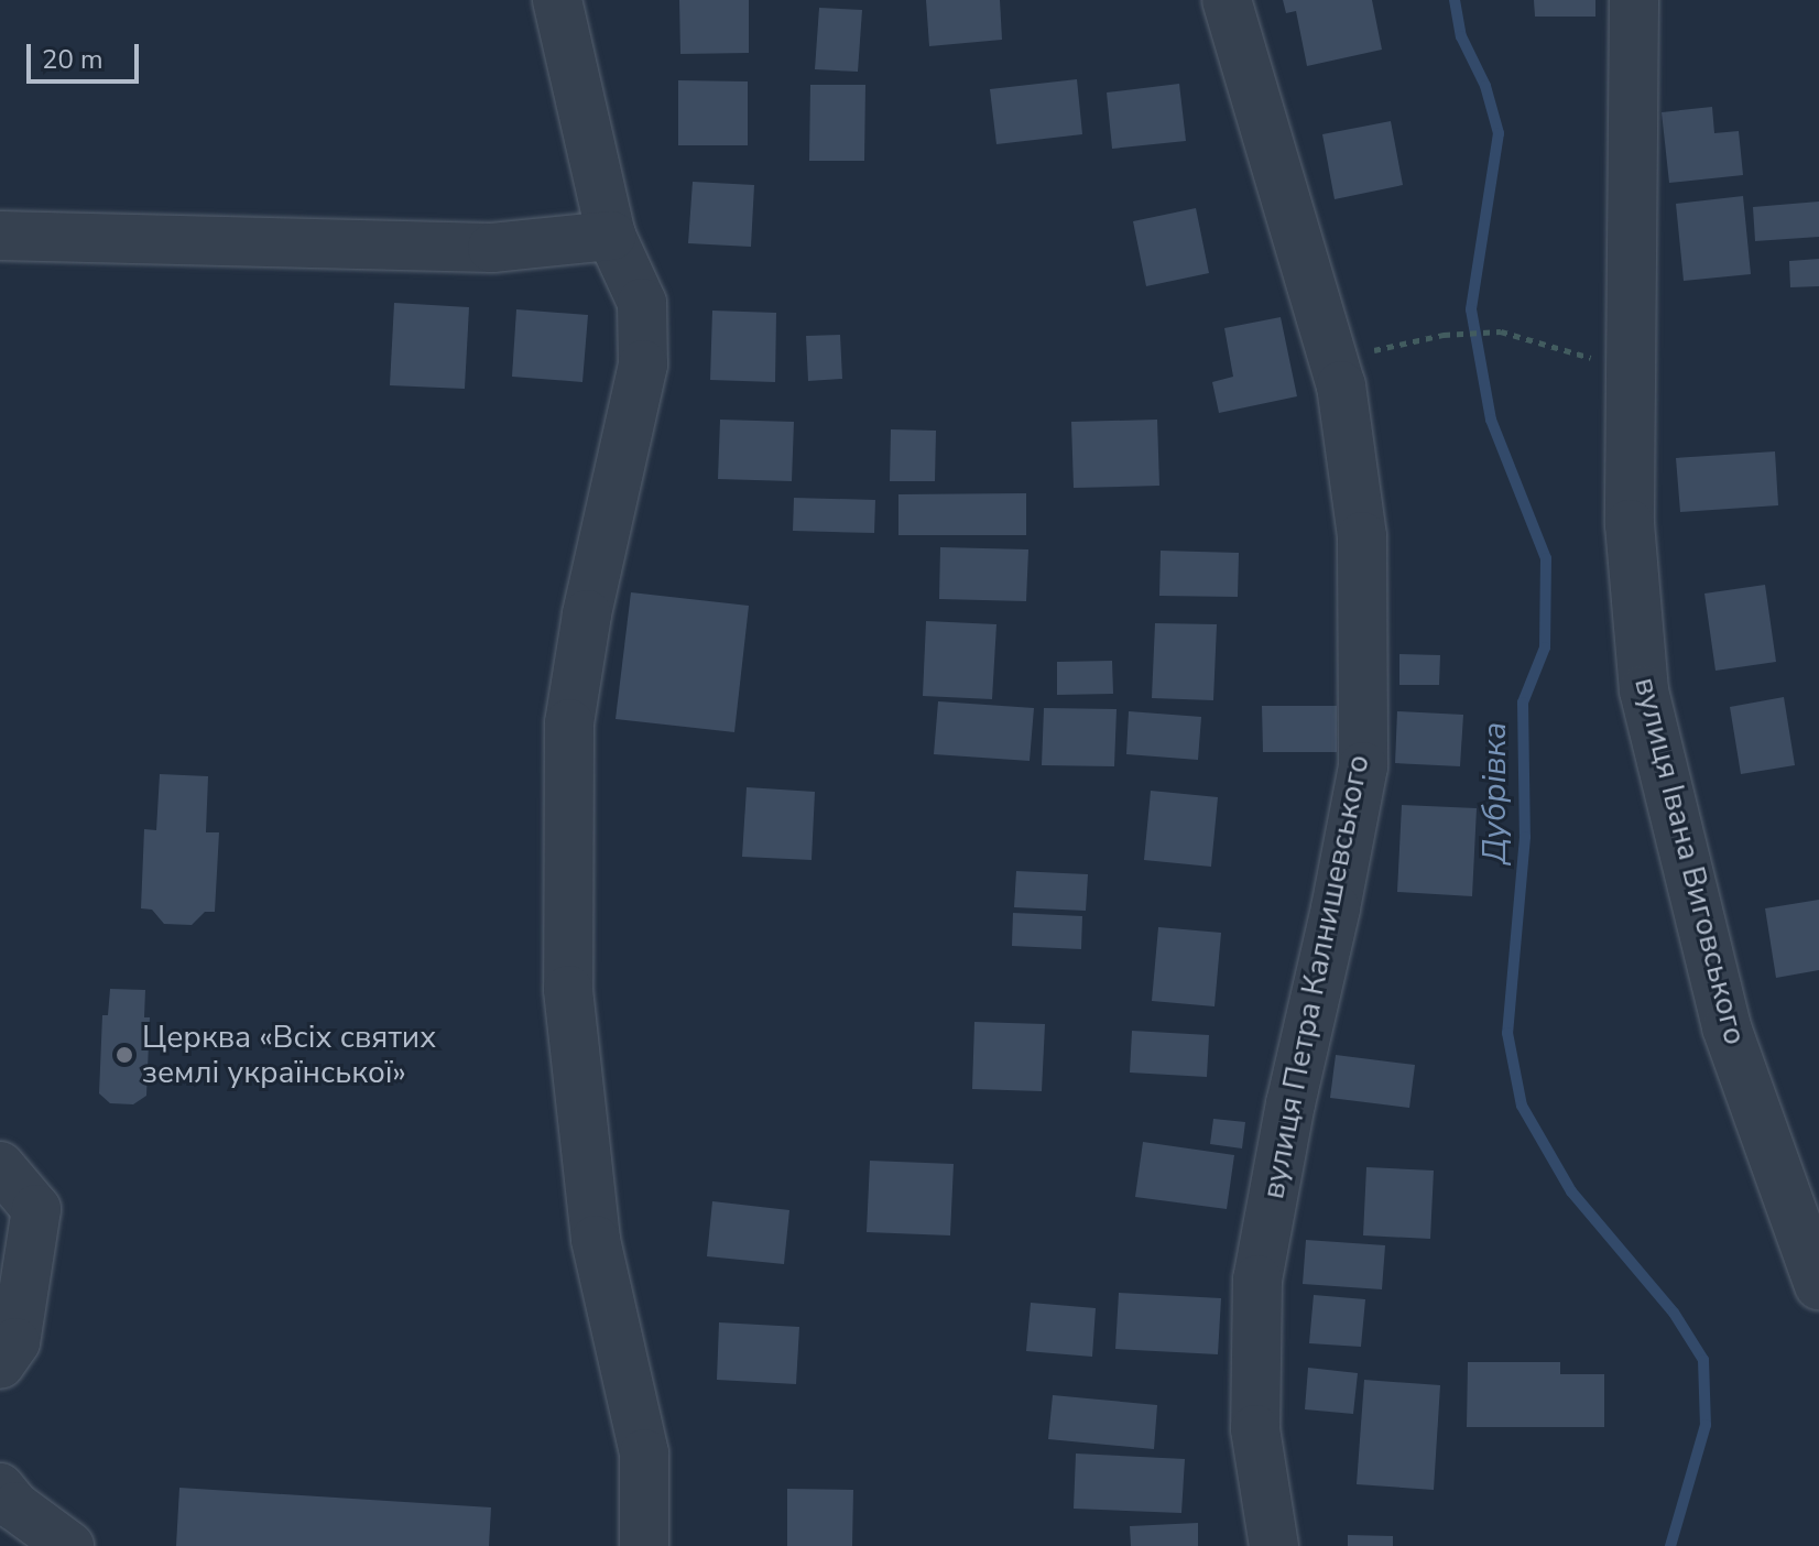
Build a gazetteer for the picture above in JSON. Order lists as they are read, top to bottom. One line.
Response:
{"streets":{"street":["вулиця Івана Виговського","вулиця Петра Калнишевського"]},"water":["Дубрівка"],"places":["Церква «Всіх святих землі української»"],"scale_bar":"20 m"}
